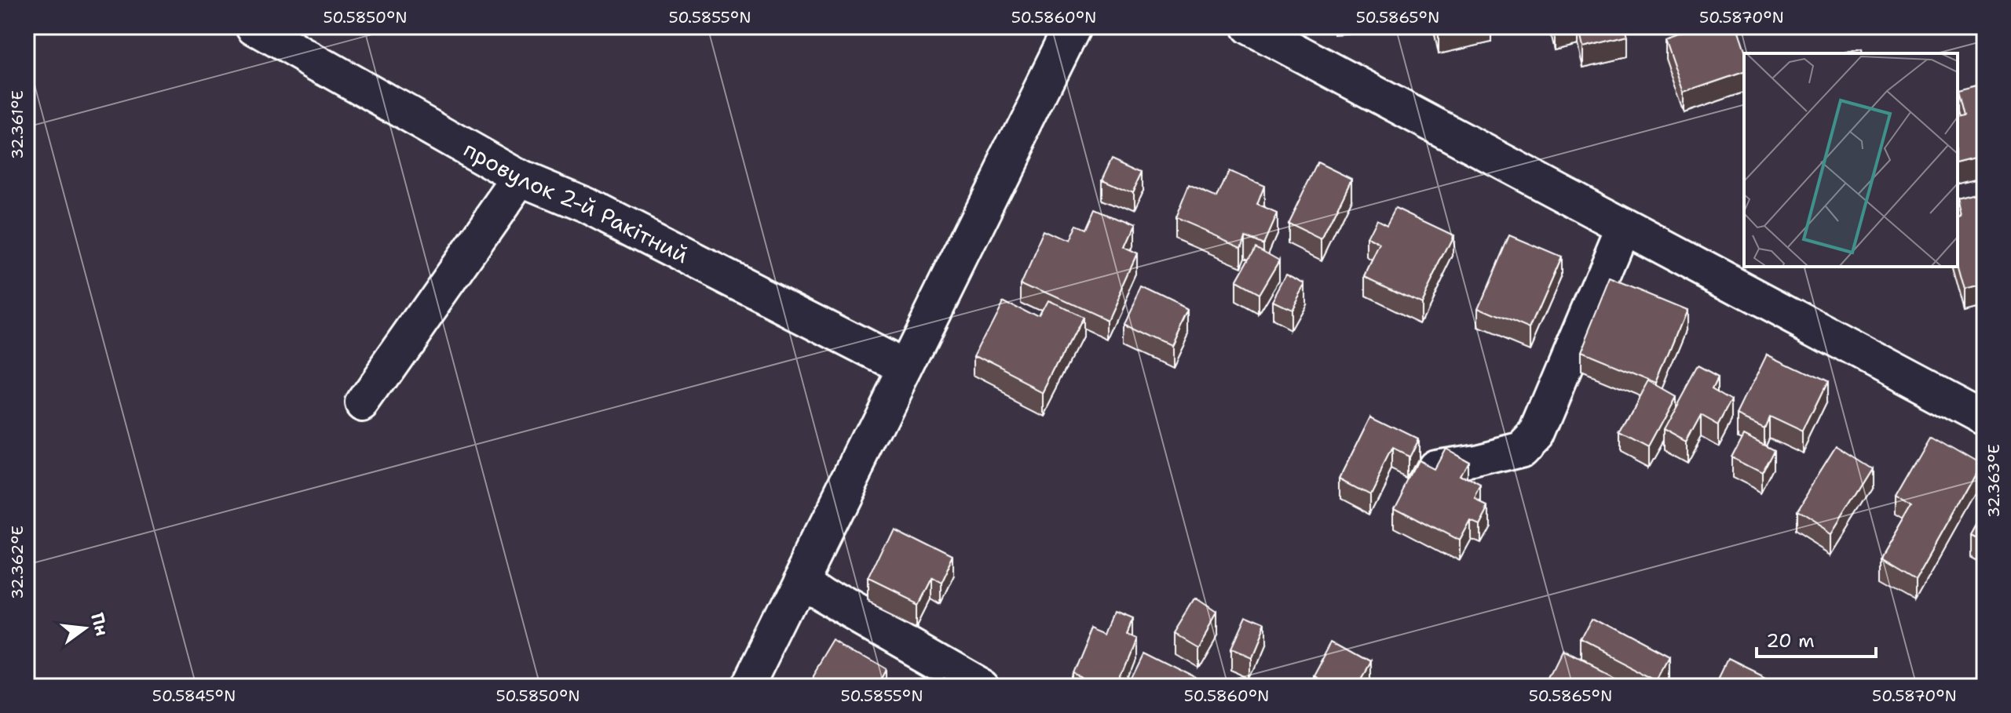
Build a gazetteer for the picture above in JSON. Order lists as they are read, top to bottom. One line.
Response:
{"streets":{"street":["провулок 2-й Ракітний"]},"scale_bar":"20 m","north":"right","coordinates":["50.5850°N","50.5855°N","50.5860°N","50.5865°N","50.5870°N","32.361°E","32.363°E","32.362°E","50.5845°N"]}
